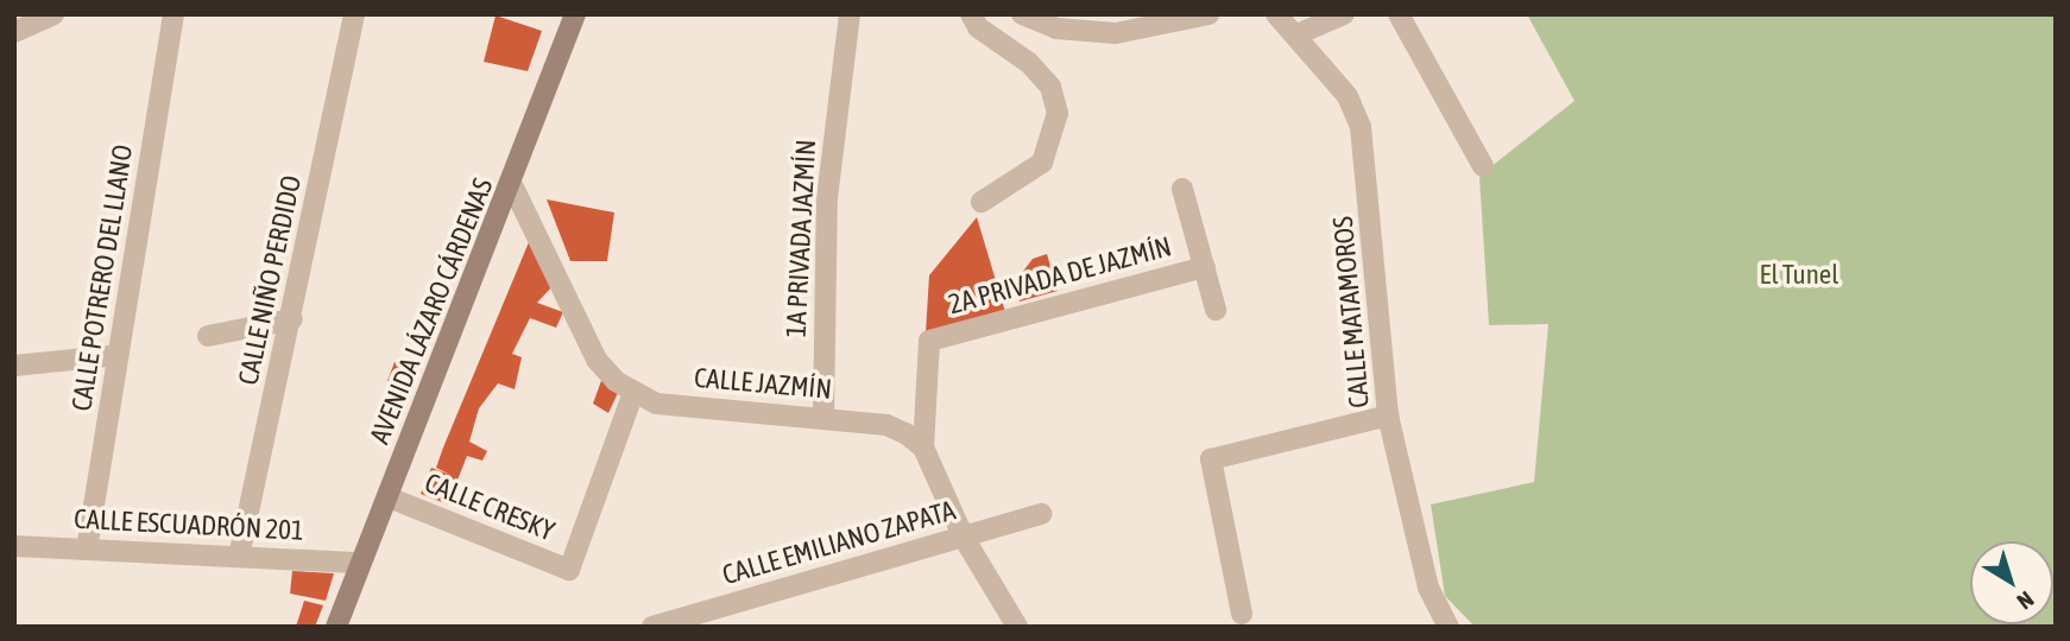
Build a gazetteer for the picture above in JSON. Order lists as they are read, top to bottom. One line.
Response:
{"streets":{"main road":["AVENIDA LÁZARO CÁRDENAS"],"street":["1A PRIVADA JAZMÍN","2A PRIVADA DE JAZMÍN","CALLE POTRERO DEL LLANO","CALLE NIÑO PERDIDO","CALLE MATAMOROS","CALLE JAZMÍN","CALLE CRESKY","CALLE ESCUADRÓN 201","CALLE EMILIANO ZAPATA"]},"crossings":[["1A PRIVADA JAZMÍN","CALLE JAZMÍN"],["2A PRIVADA DE JAZMÍN","CALLE JAZMÍN"],["CALLE POTRERO DEL LLANO","CALLE ESCUADRÓN 201"],["CALLE NIÑO PERDIDO","CALLE ESCUADRÓN 201"],["AVENIDA LÁZARO CÁRDENAS","CALLE JAZMÍN"],["AVENIDA LÁZARO CÁRDENAS","CALLE CRESKY"],["AVENIDA LÁZARO CÁRDENAS","CALLE ESCUADRÓN 201"],["CALLE JAZMÍN","CALLE CRESKY"]],"parks":["El Tunel"],"north":"bottom right"}
